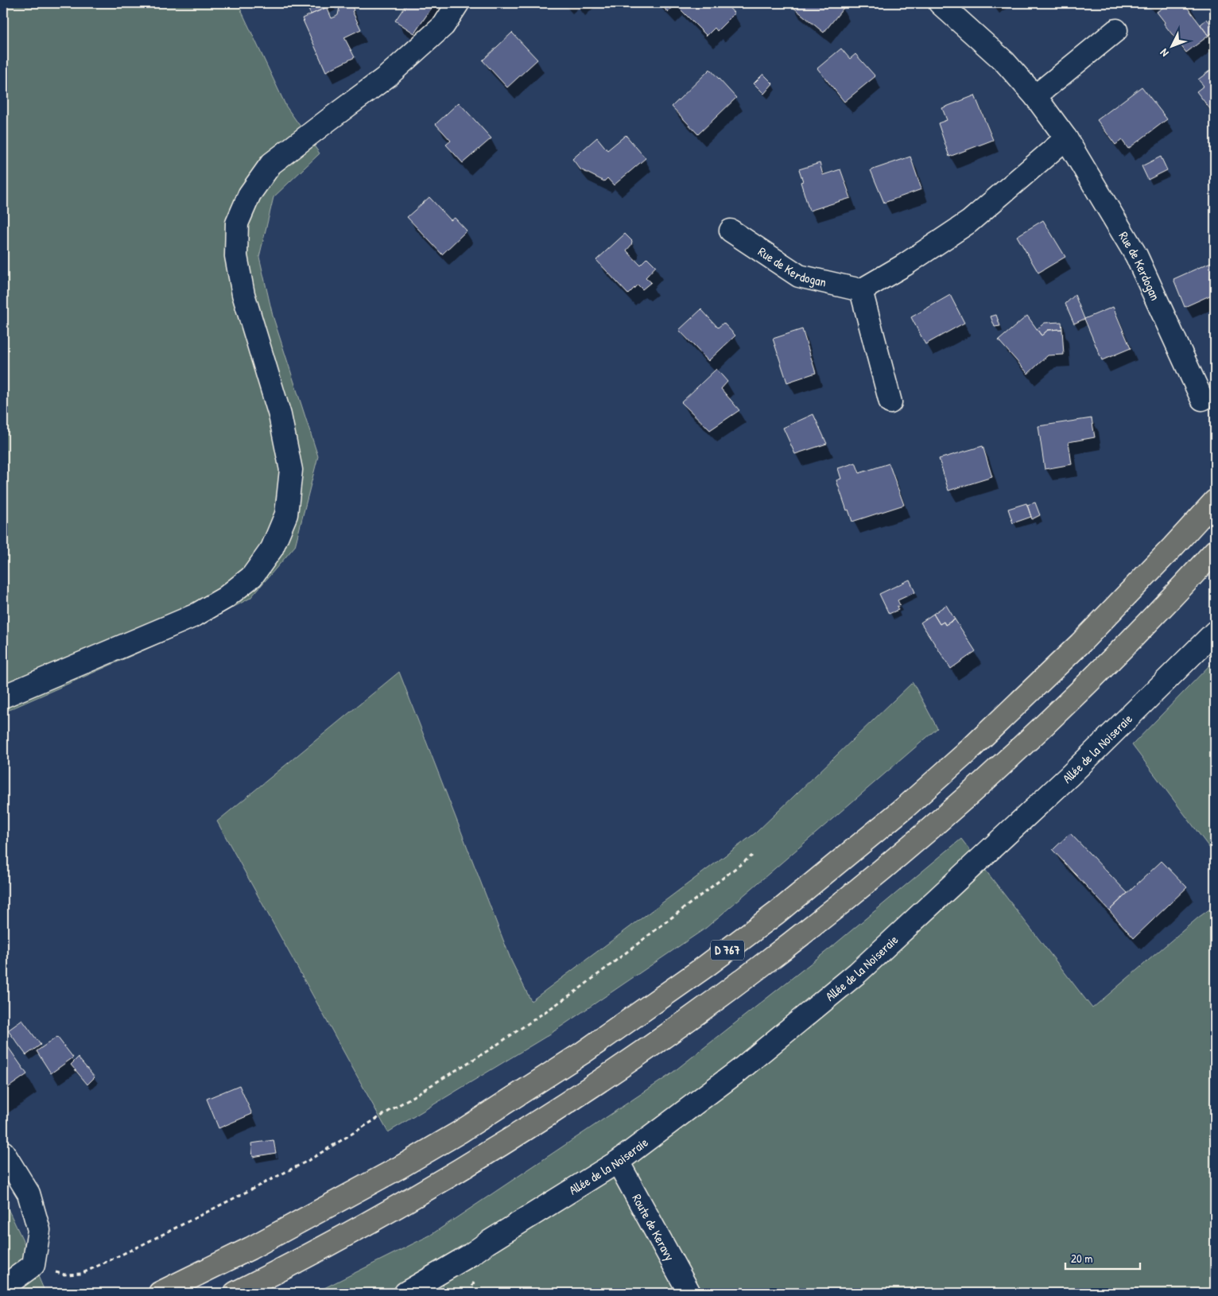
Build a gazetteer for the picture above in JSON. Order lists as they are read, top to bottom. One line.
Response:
{"streets":{"highway":["D 767"],"street":["Rue de Kerdogan","Allée de la Noiseraie","Route de Keravy"]},"crossings":[["Allée de la Noiseraie","Route de Keravy"]],"scale_bar":"20 m","north":"bottom left"}
